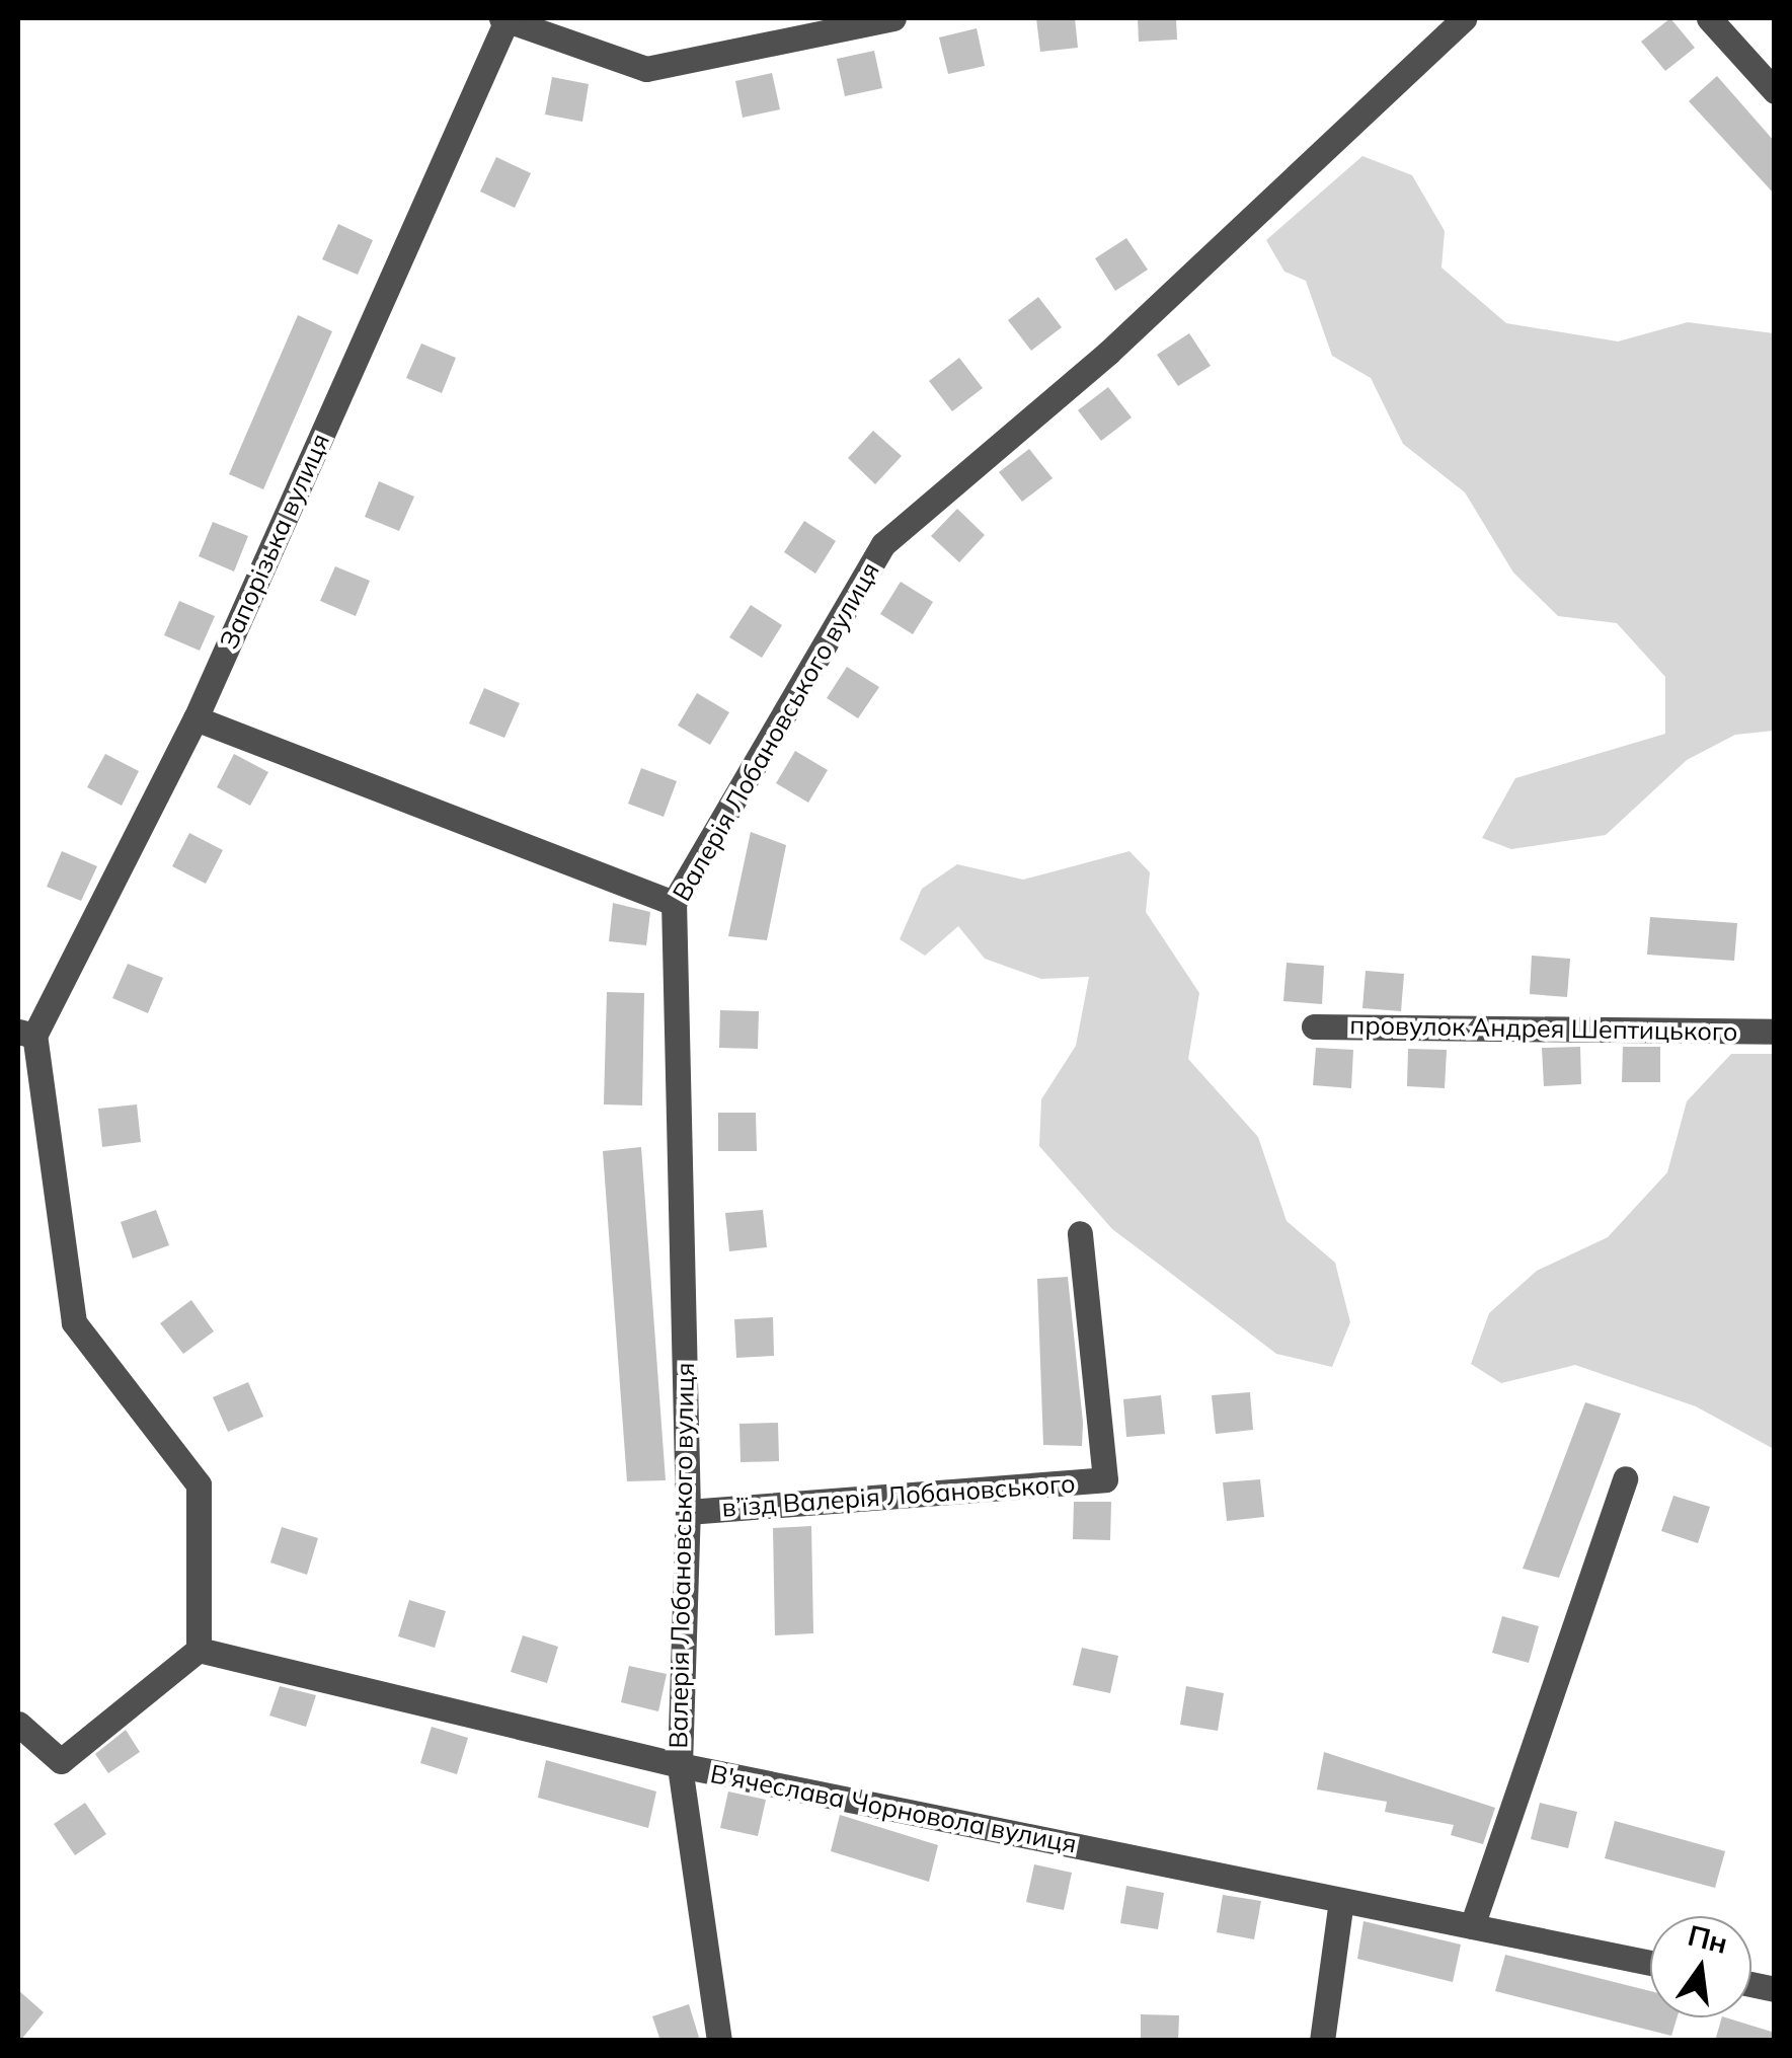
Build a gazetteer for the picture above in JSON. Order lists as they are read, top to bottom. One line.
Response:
{"streets":{"street":["Запорізька вулиця","Валерія Лобановського вулиця","провулок Андрея Шептицького","в’їзд Валерія Лобановського","В'ячеслава Чорновола вулиця"]},"crossings":[["Валерія Лобановського вулиця","в’їзд Валерія Лобановського"],["Валерія Лобановського вулиця","В'ячеслава Чорновола вулиця"]],"north":"top"}
